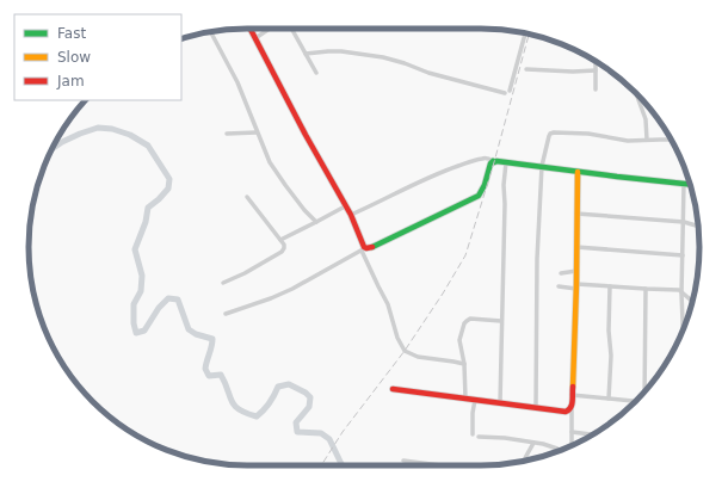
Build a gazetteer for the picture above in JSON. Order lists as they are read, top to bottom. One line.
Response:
{"legend":["Fast","Slow","Jam"]}
